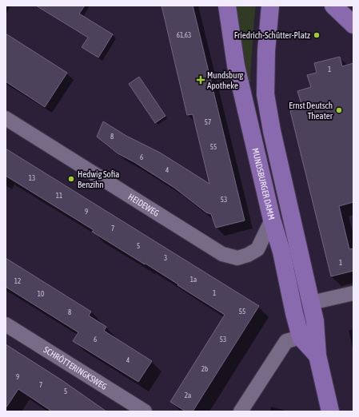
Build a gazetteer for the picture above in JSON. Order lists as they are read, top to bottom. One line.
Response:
{"streets":{"main road":["MUNDSBURGER DAMM"],"street":["HEIDEWEG","SCHRÖTTERINGKSWEG"]},"crossings":[["MUNDSBURGER DAMM","HEIDEWEG"]],"places":{"other":["Friedrich-Schütter-Platz","Ernst Deutsch Theater","Hedwig Sofia Benzihn"],"health":["Mundsburg Apotheke"]},"house_numbers":["61,63","1","57","8","55","6","4","13","11","53","9","7","5","3","1","1a","12","1","10","55","8","6","53","4","2b","9","7","5","2a"]}
